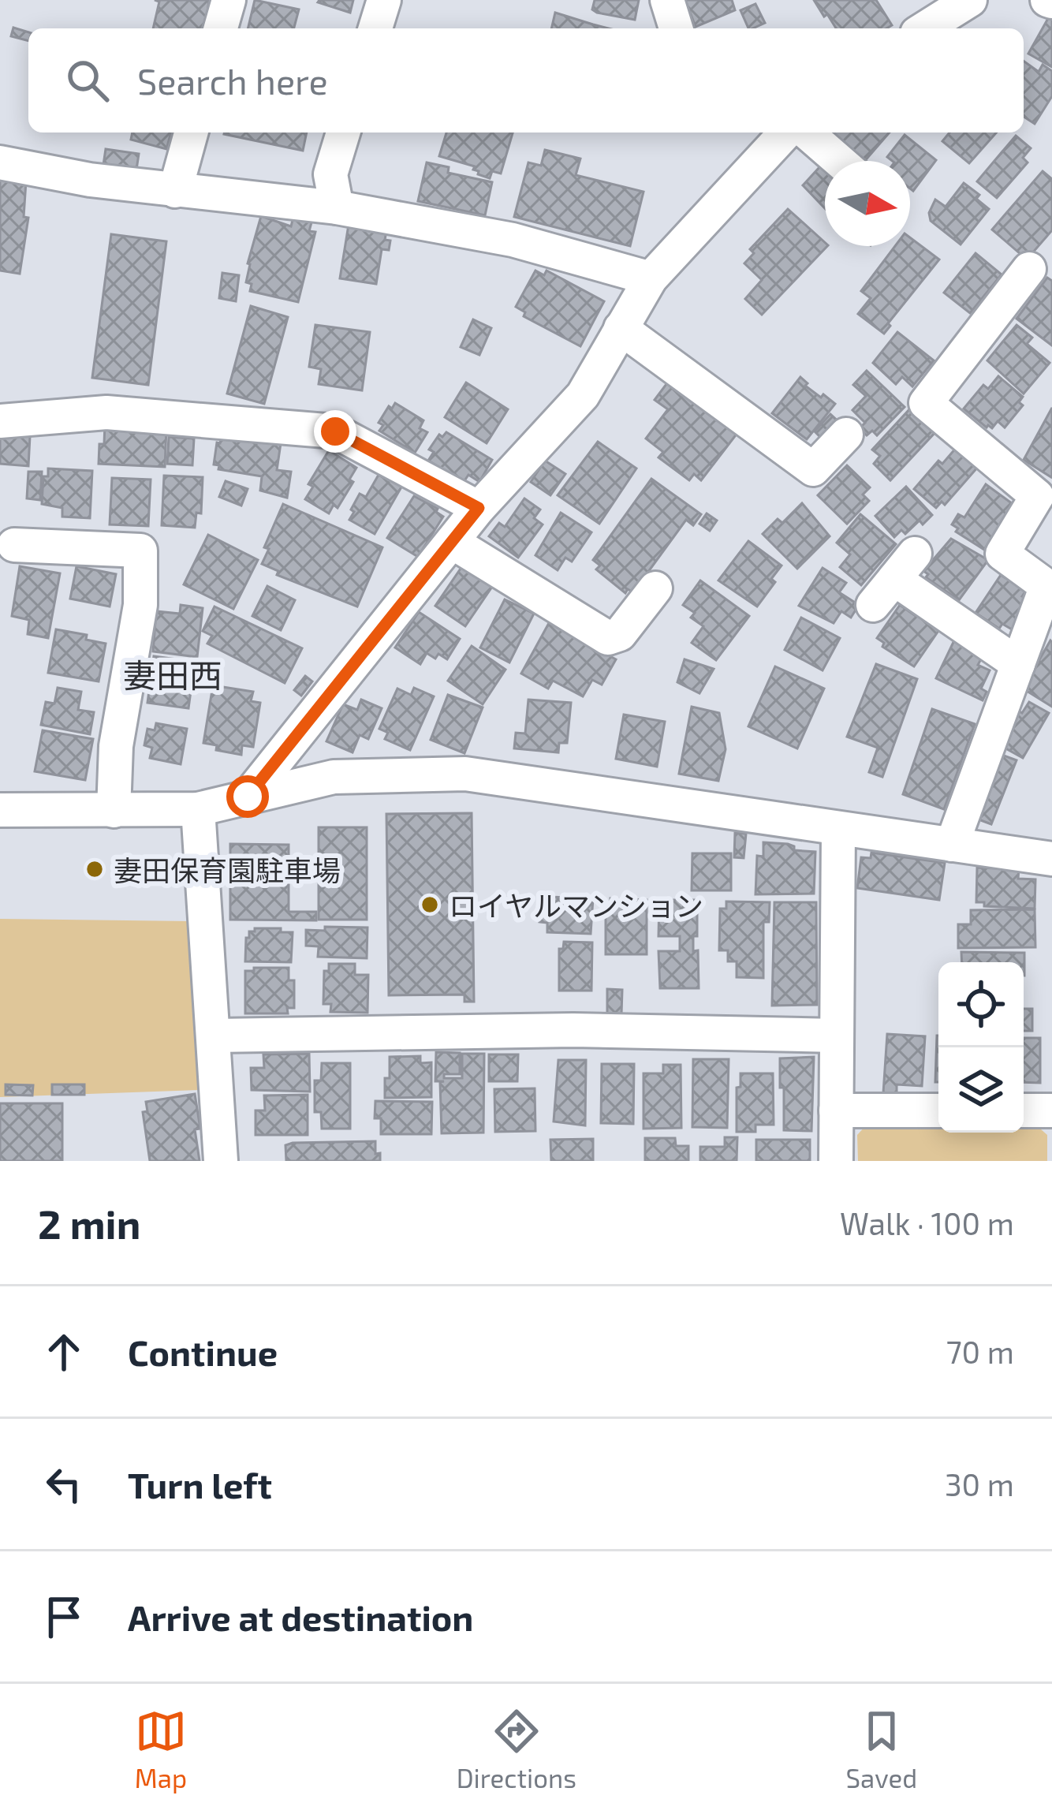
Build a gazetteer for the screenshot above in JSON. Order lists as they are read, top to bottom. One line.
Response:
{"districts":["妻田西"],"places":["妻田保育園駐車場","ロイヤルマンション"],"north":"right","page":{"search":"Search here","heading":["2 min","Walk · 100 m"],"list":[["Continue","70 m"],["Turn left","30 m"],"Arrive at destination"],"nav":["Map","Directions","Saved"]}}
